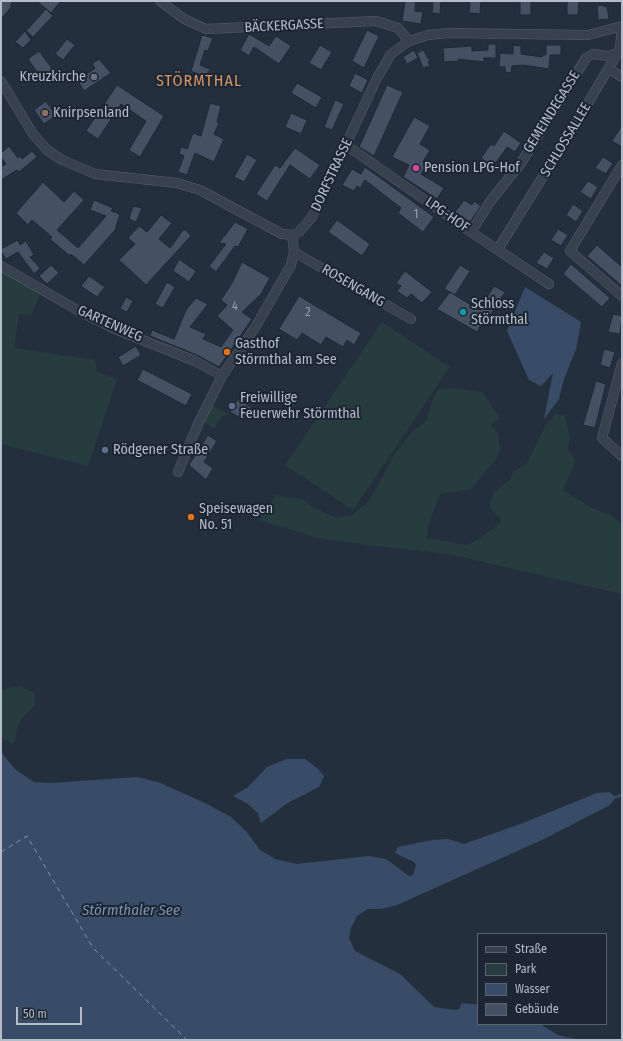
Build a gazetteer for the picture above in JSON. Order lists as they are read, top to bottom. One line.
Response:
{"streets":{"street":["BÄCKERGASSE","GEMEINDEGASSE","SCHLOSSALLEE","DORFSTRASSE","LPG-HOF","ROSENGANG","GARTENWEG"]},"crossings":[["BÄCKERGASSE","DORFSTRASSE"],["GEMEINDEGASSE","SCHLOSSALLEE"],["GEMEINDEGASSE","LPG-HOF"],["SCHLOSSALLEE","DORFSTRASSE"],["SCHLOSSALLEE","LPG-HOF"],["DORFSTRASSE","LPG-HOF"]],"districts":["STÖRMTHAL"],"water":["Störmthaler See"],"places":["Kreuzkirche","Knirpsenland","Pension LPG-Hof","Schloss Störmthal","Gasthof Störmthal am See","Freiwillige Feuerwehr Störmthal","Rödgener Straße","Speisewagen No. 51"],"house_numbers":["1","4","2"],"legend":["Straße","Park","Wasser","Gebäude"],"scale_bar":"50 m"}
